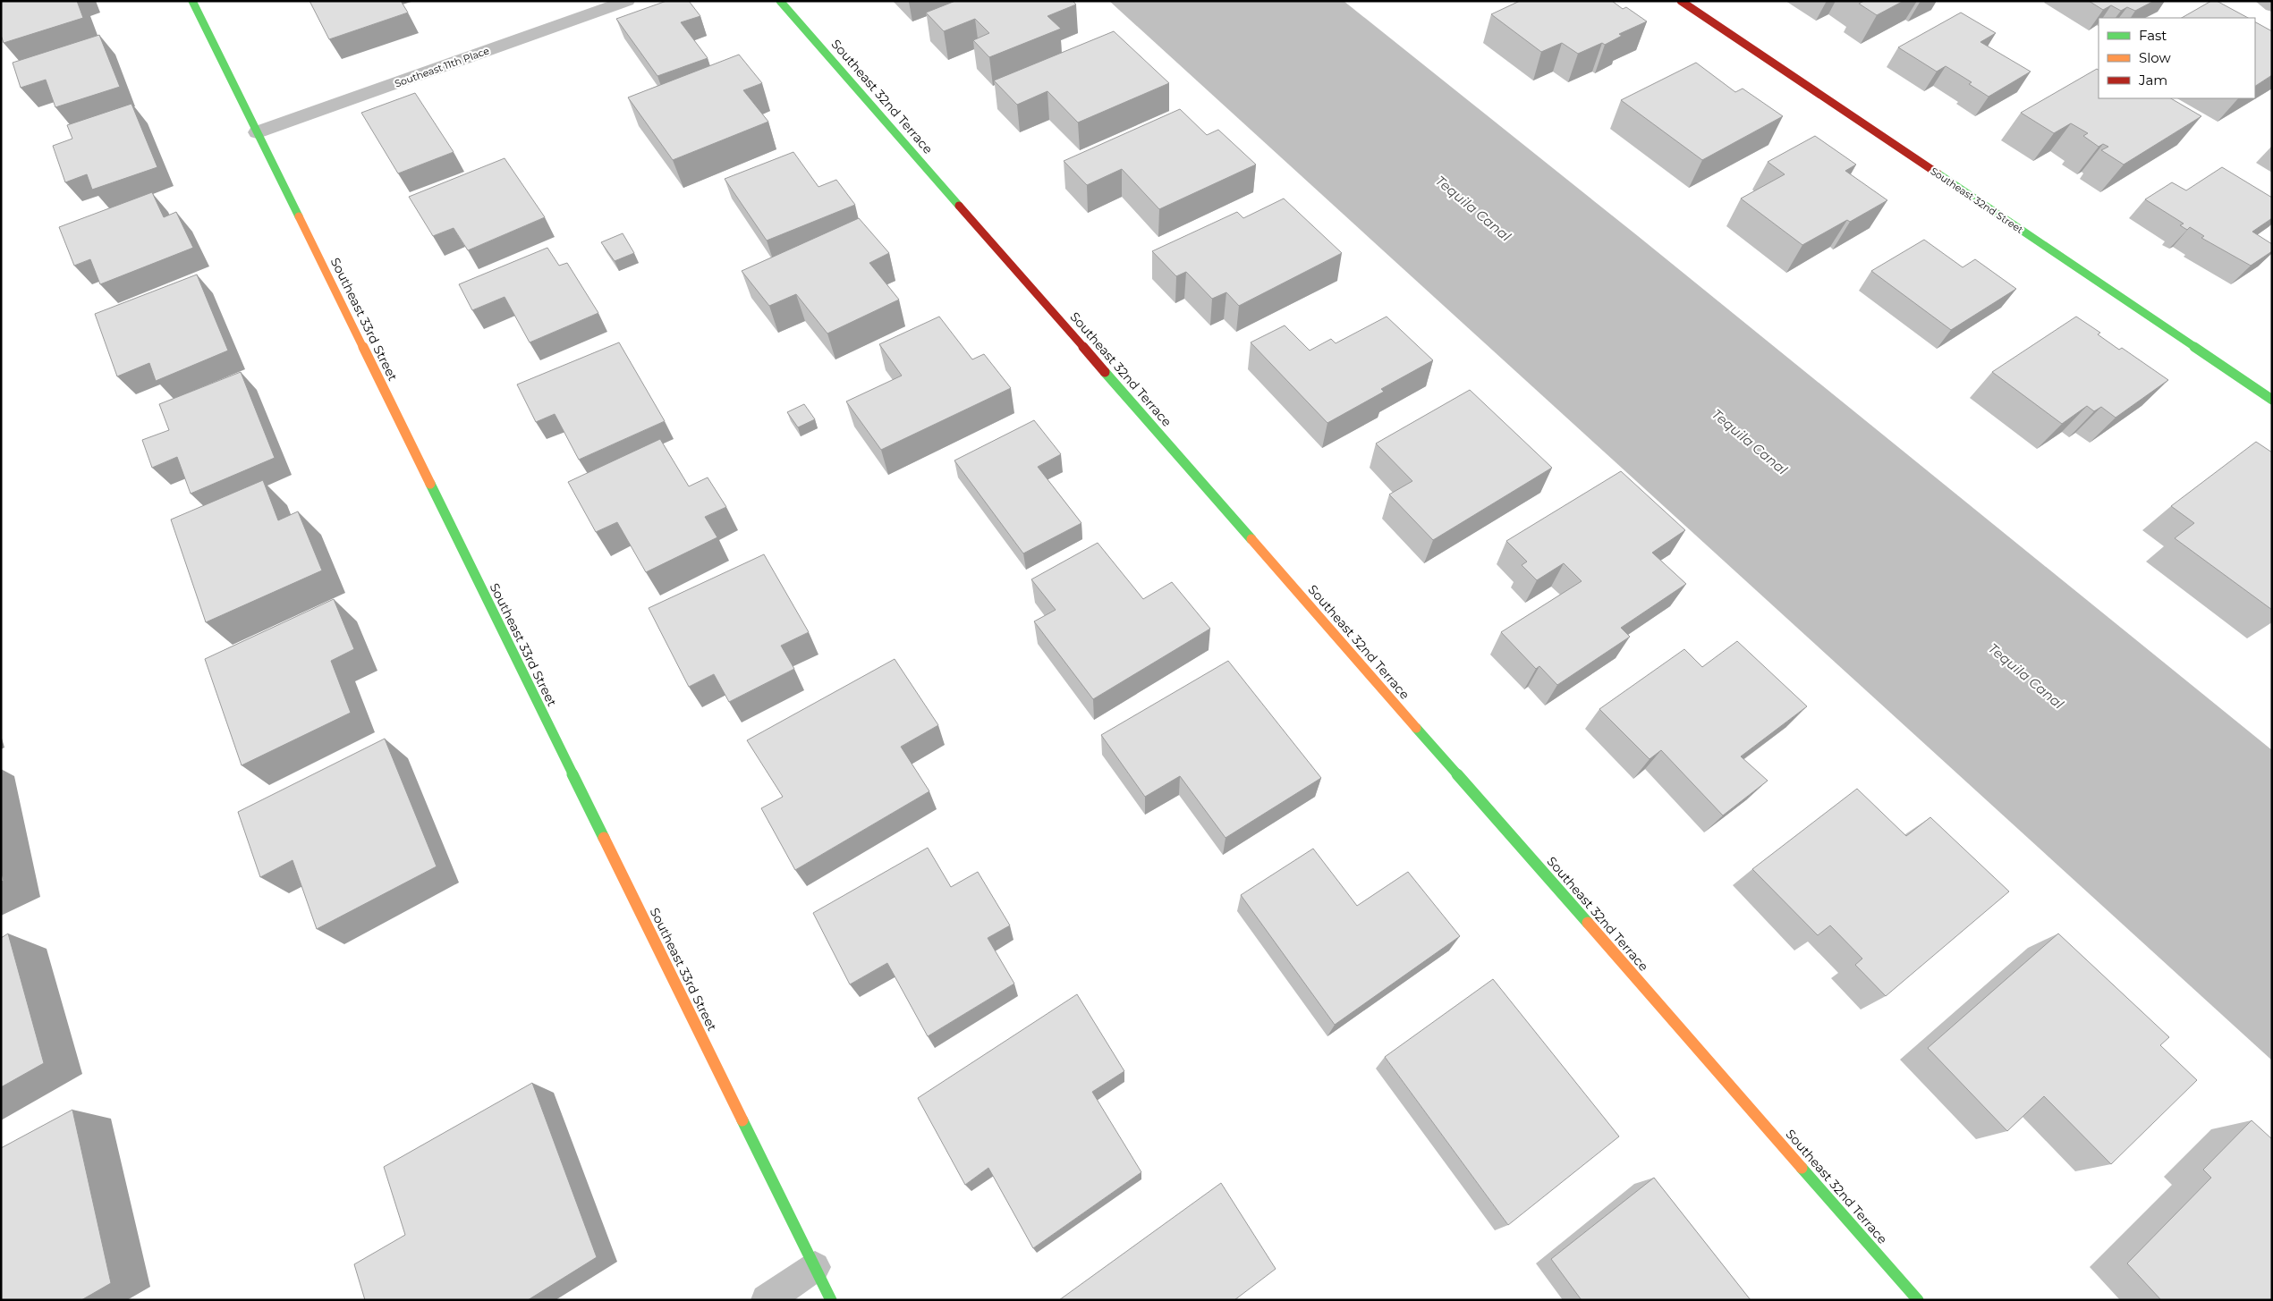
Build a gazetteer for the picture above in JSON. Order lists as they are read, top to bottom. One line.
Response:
{"streets":{"street":["Southeast 11th Place","Southeast 32nd Terrace","Southeast 32nd Street","Southeast 33rd Street"]},"crossings":[["Southeast 11th Place","Southeast 33rd Street"]],"water":["Tequila Canal"],"legend":["Fast","Slow","Jam"]}
